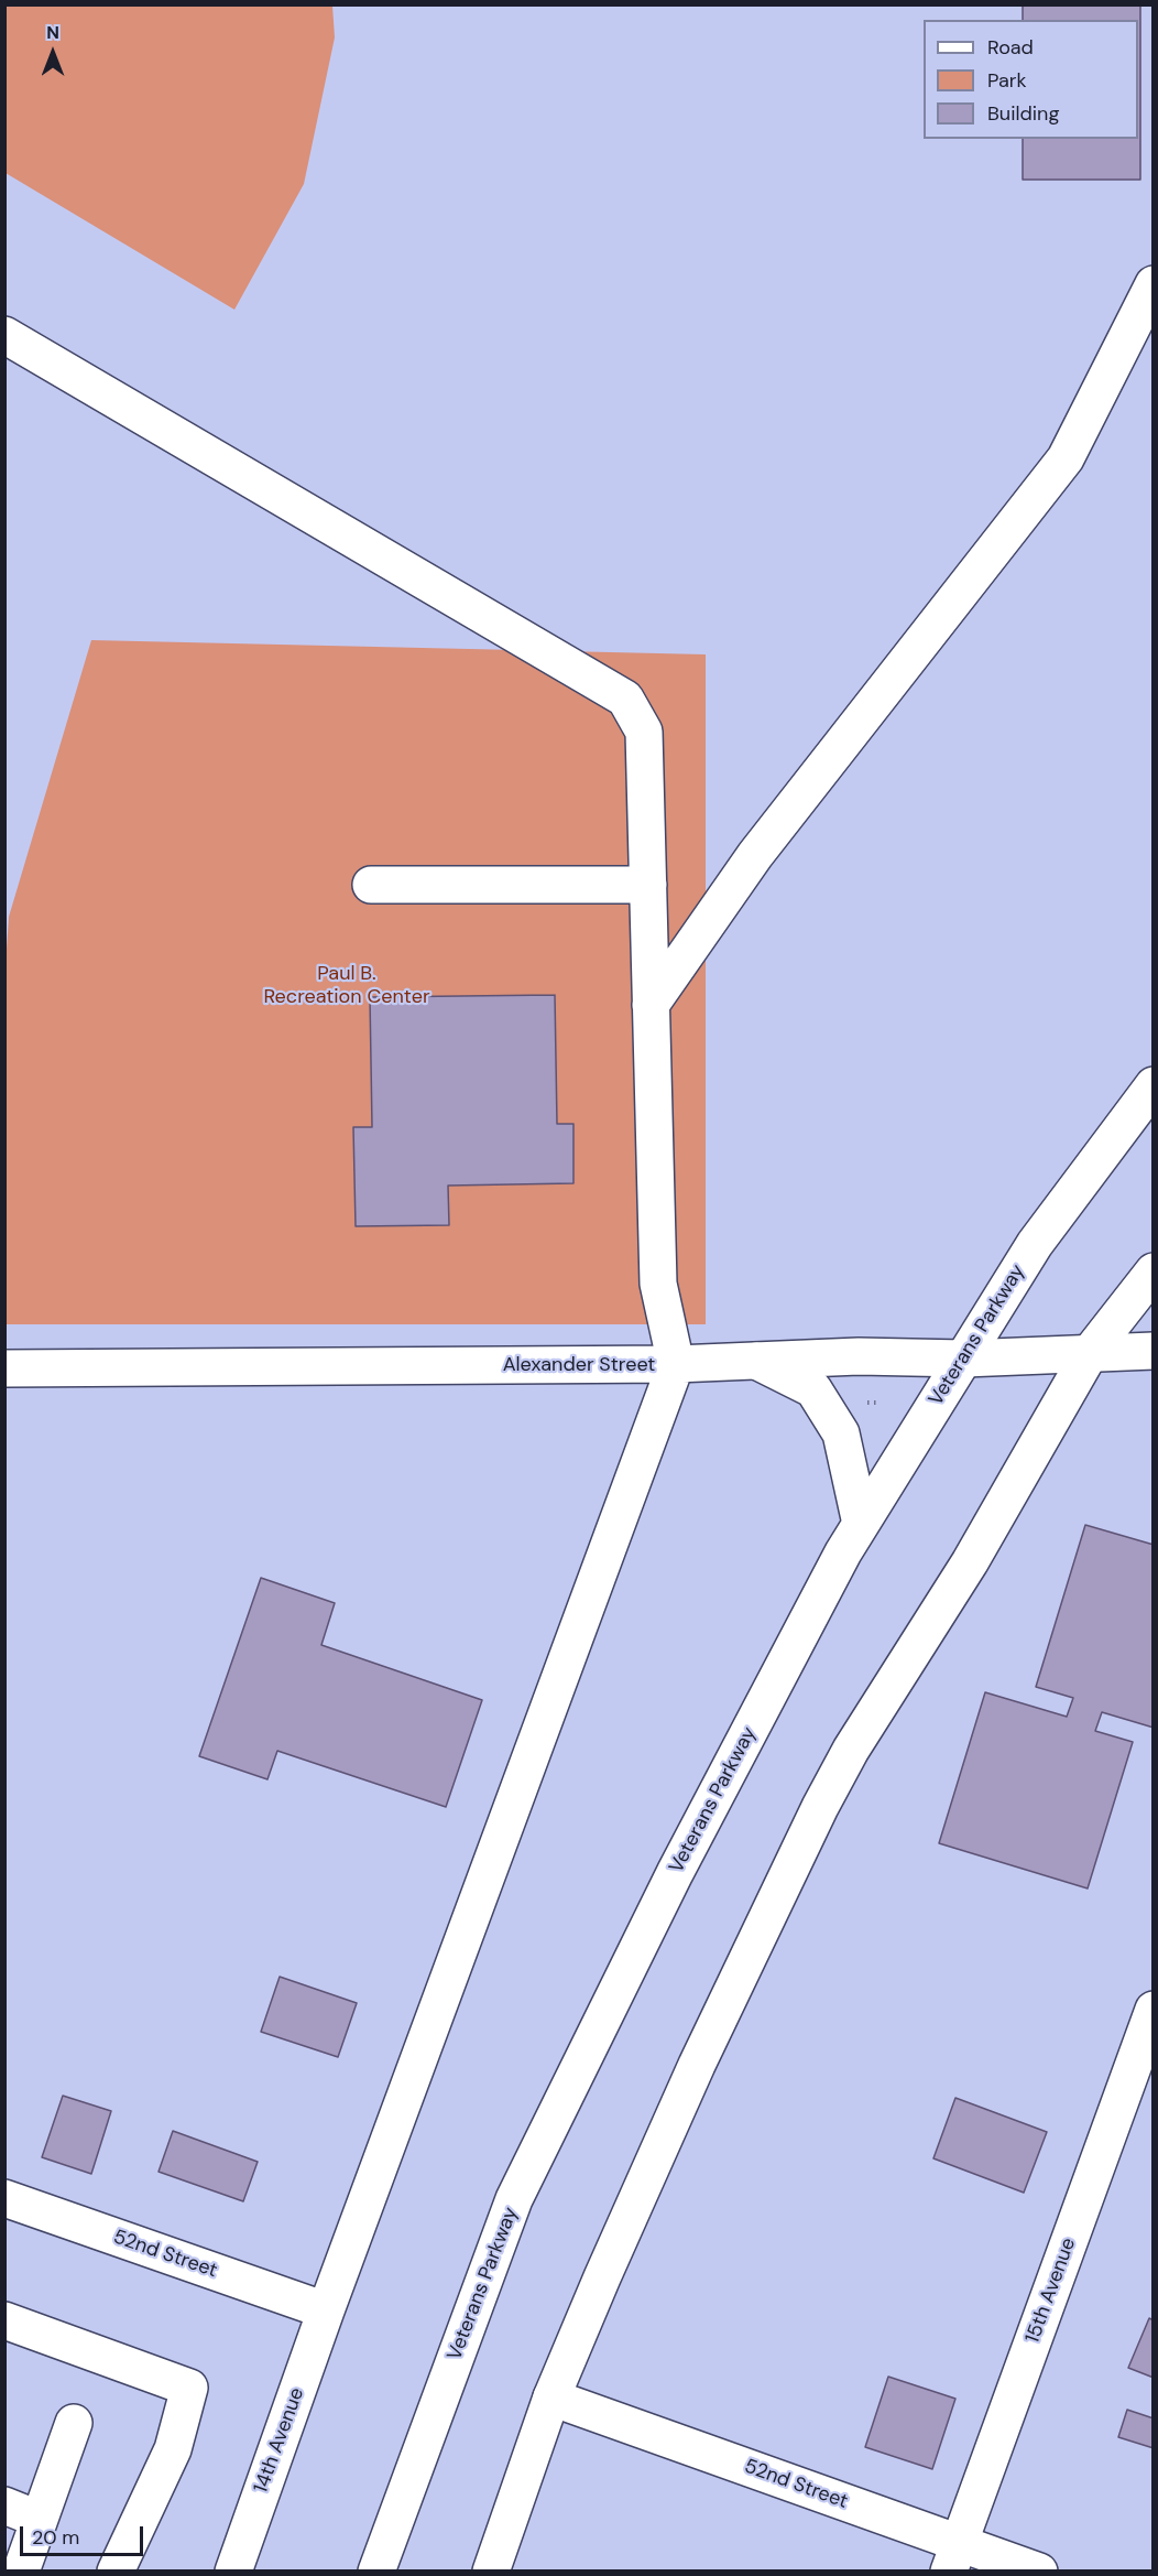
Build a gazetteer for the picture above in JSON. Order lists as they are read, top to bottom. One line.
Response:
{"streets":{"street":["Veterans Parkway","Alexander Street","52nd Street","15th Avenue","14th Avenue"]},"crossings":[["Veterans Parkway","Alexander Street"],["52nd Street","15th Avenue"],["52nd Street","14th Avenue"]],"parks":["Paul B. Recreation Center"],"legend":["Road","Park","Building"],"scale_bar":"20 m","north":"top"}
